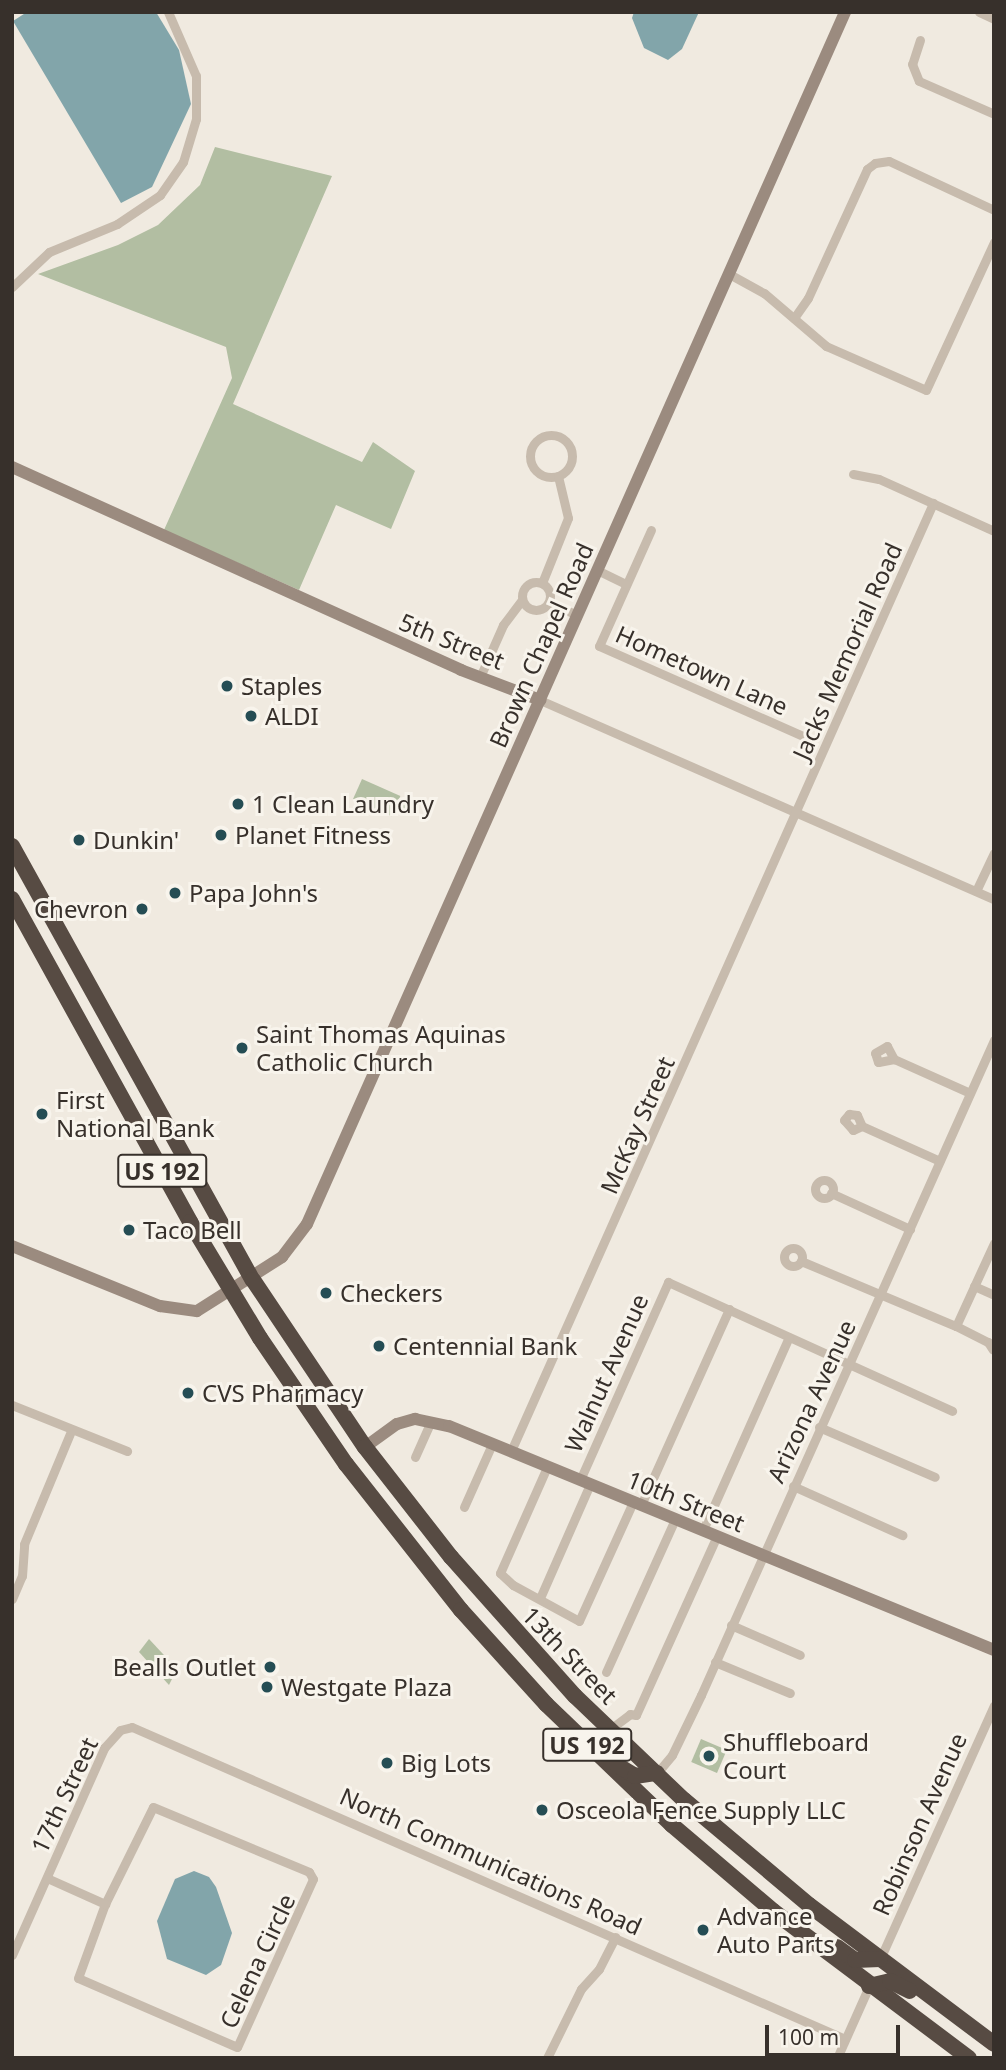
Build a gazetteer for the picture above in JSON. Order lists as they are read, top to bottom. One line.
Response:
{"streets":{"highway":["US 192","13th Street"],"street":["5th Street","Brown Chapel Road","Jacks Memorial Road","Hometown Lane","McKay Street","Walnut Avenue","Arizona Avenue","10th Street","17th Street","Robinson Avenue","North Communications Road","Celena Circle"]},"crossings":[["5th Street","Brown Chapel Road"],["5th Street","Jacks Memorial Road"],["5th Street","McKay Street"],["Brown Chapel Road","Hometown Lane"],["Brown Chapel Road","US 192"],["Brown Chapel Road","13th Street"],["Jacks Memorial Road","McKay Street"],["McKay Street","10th Street"],["US 192","13th Street"],["Walnut Avenue","10th Street"],["Arizona Avenue","10th Street"],["Arizona Avenue","13th Street"],["10th Street","13th Street"],["13th Street","Robinson Avenue"],["17th Street","North Communications Road"]],"places":["Staples","ALDI","1 Clean Laundry","Planet Fitness","Dunkin'","Papa John's","Chevron","Saint Thomas Aquinas Catholic Church","First National Bank","Taco Bell","Checkers","Centennial Bank","CVS Pharmacy","Bealls Outlet","Westgate Plaza","Shuffleboard Court","Big Lots","Osceola Fence Supply LLC","Advance Auto Parts"],"scale_bar":"100 m"}
